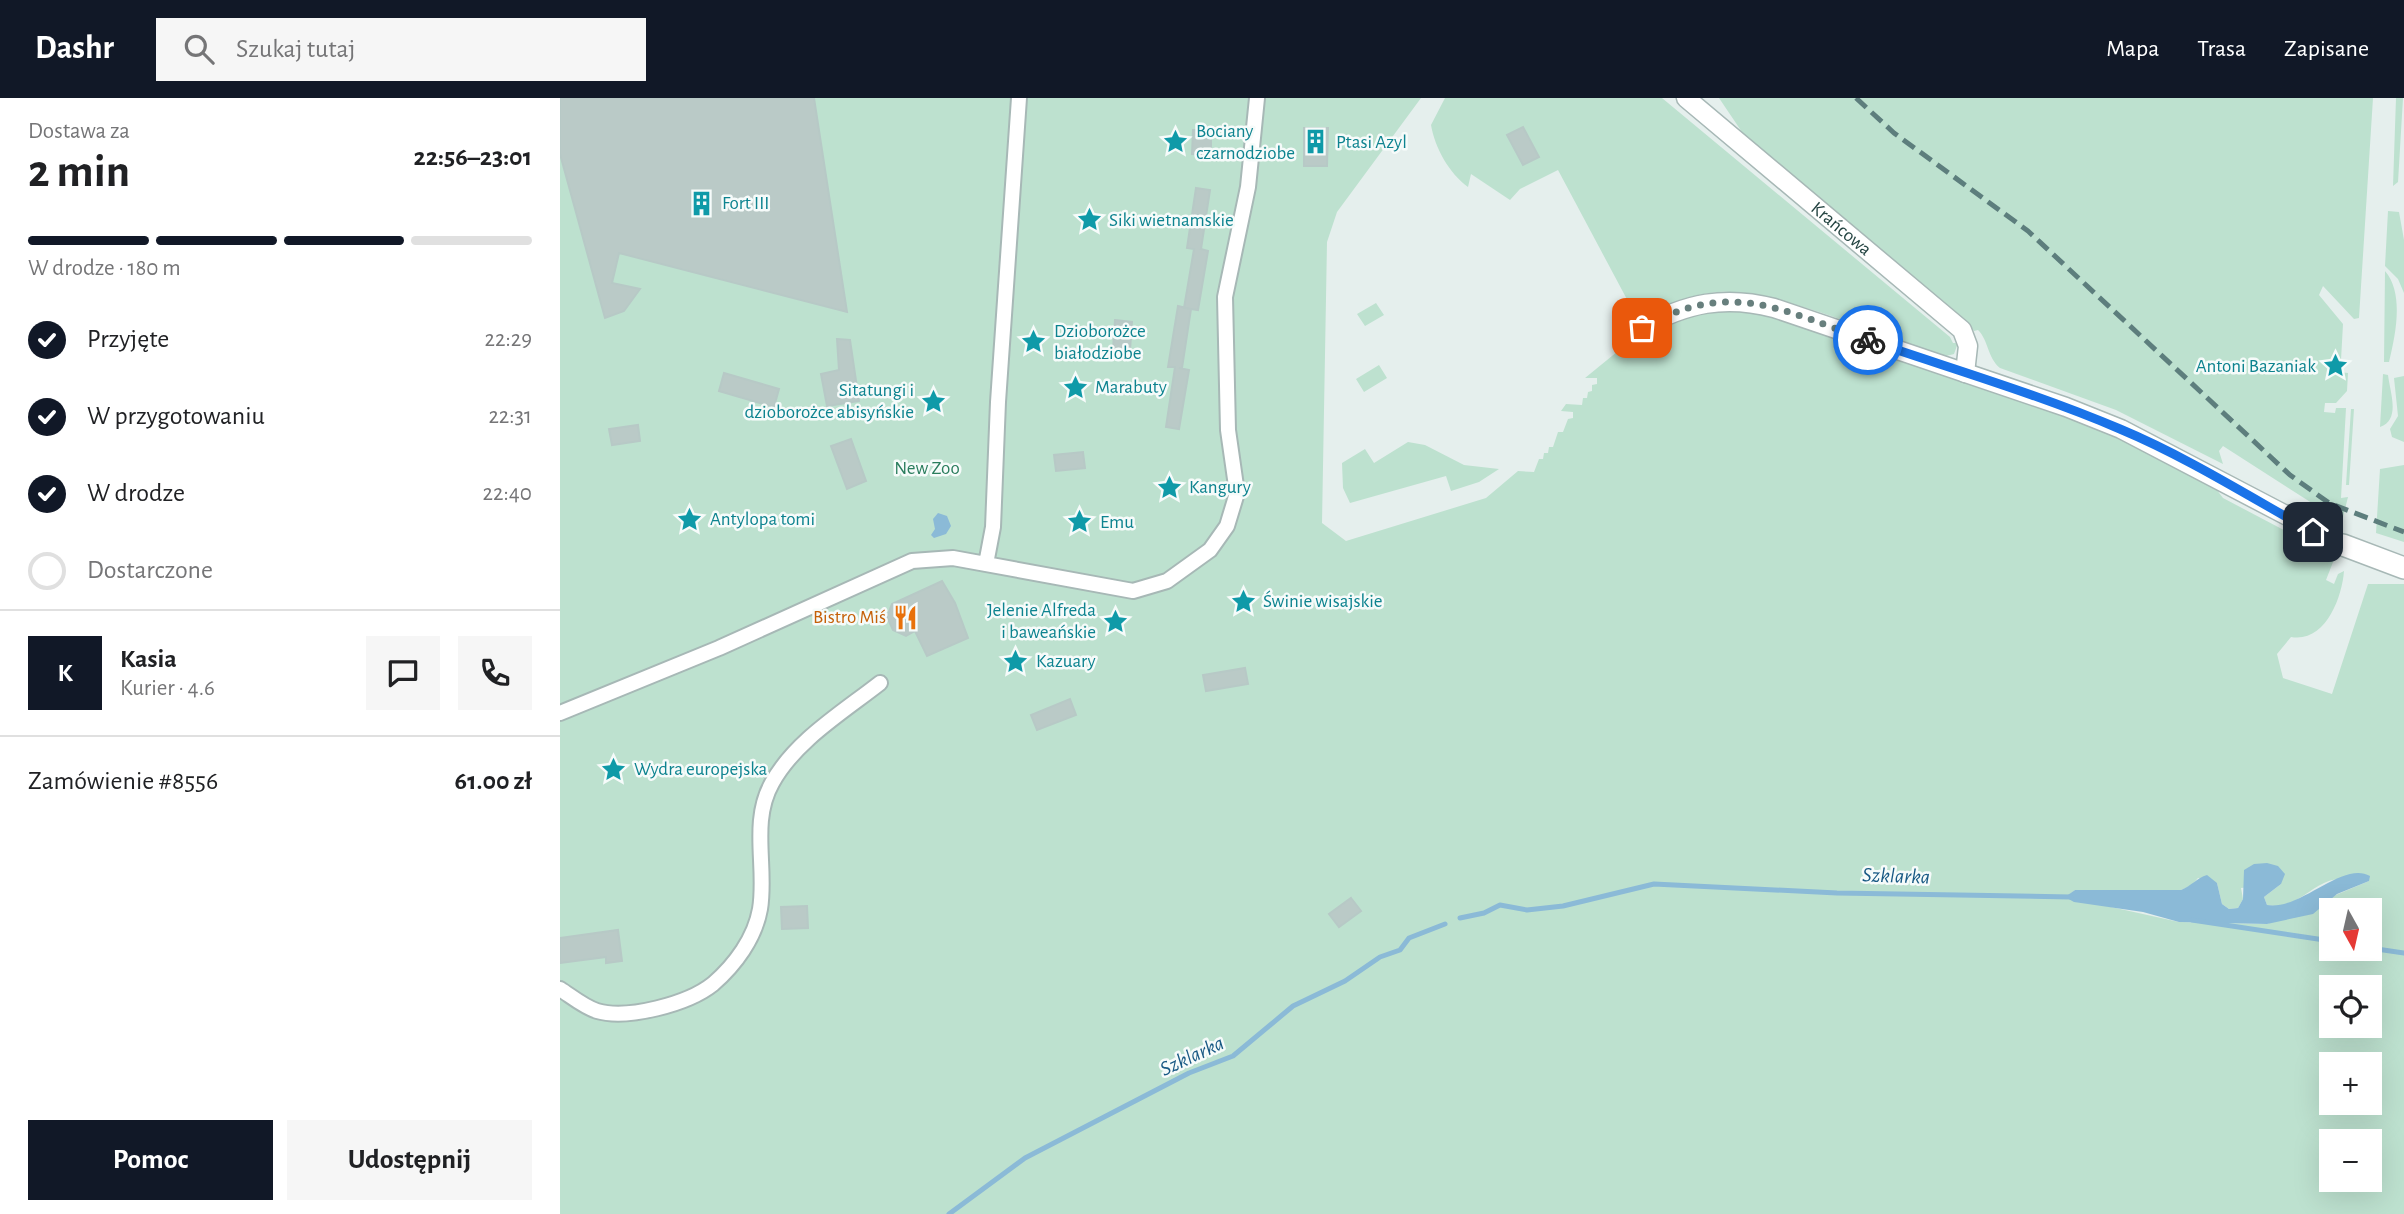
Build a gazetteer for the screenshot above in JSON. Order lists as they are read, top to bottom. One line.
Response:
{"streets":{"street":["Krańcowa"]},"water":["Szklarka"],"parks":["New Zoo"],"places":{"place":["Bociany czarnodziobe","Siki wietnamskie","Dzioborożce białodziobe","Antoni Bazaniak","Marabuty","Sitatungi i dzioborożce abisyńskie","Kangury","Antylopa tomi","Emu","Świnie wisajskie","Jelenie Alfreda i baweańskie","Kazuary","Wydra europejska"],"building":["Ptasi Azyl","Fort III"],"restaurant":["Bistro Miś"]},"north":"bottom","page":{"header":"Dashr","search":"Szukaj tutaj","nav":["Mapa","Trasa","Zapisane"],"heading":["2 min","Dostawa za","22:56–23:01"],"panel":["Kasia","Kurier · 4.6","Zamówienie #8556","61.00 zł"],"bar":"W drodze · 180 m","list":[["Przyjęte","22:29"],["W przygotowaniu","22:31"],["W drodze","22:40"],"Dostarczone"],"round":"K","map_buttons":["+","−"],"buttons":["Pomoc","Udostępnij"]}}
